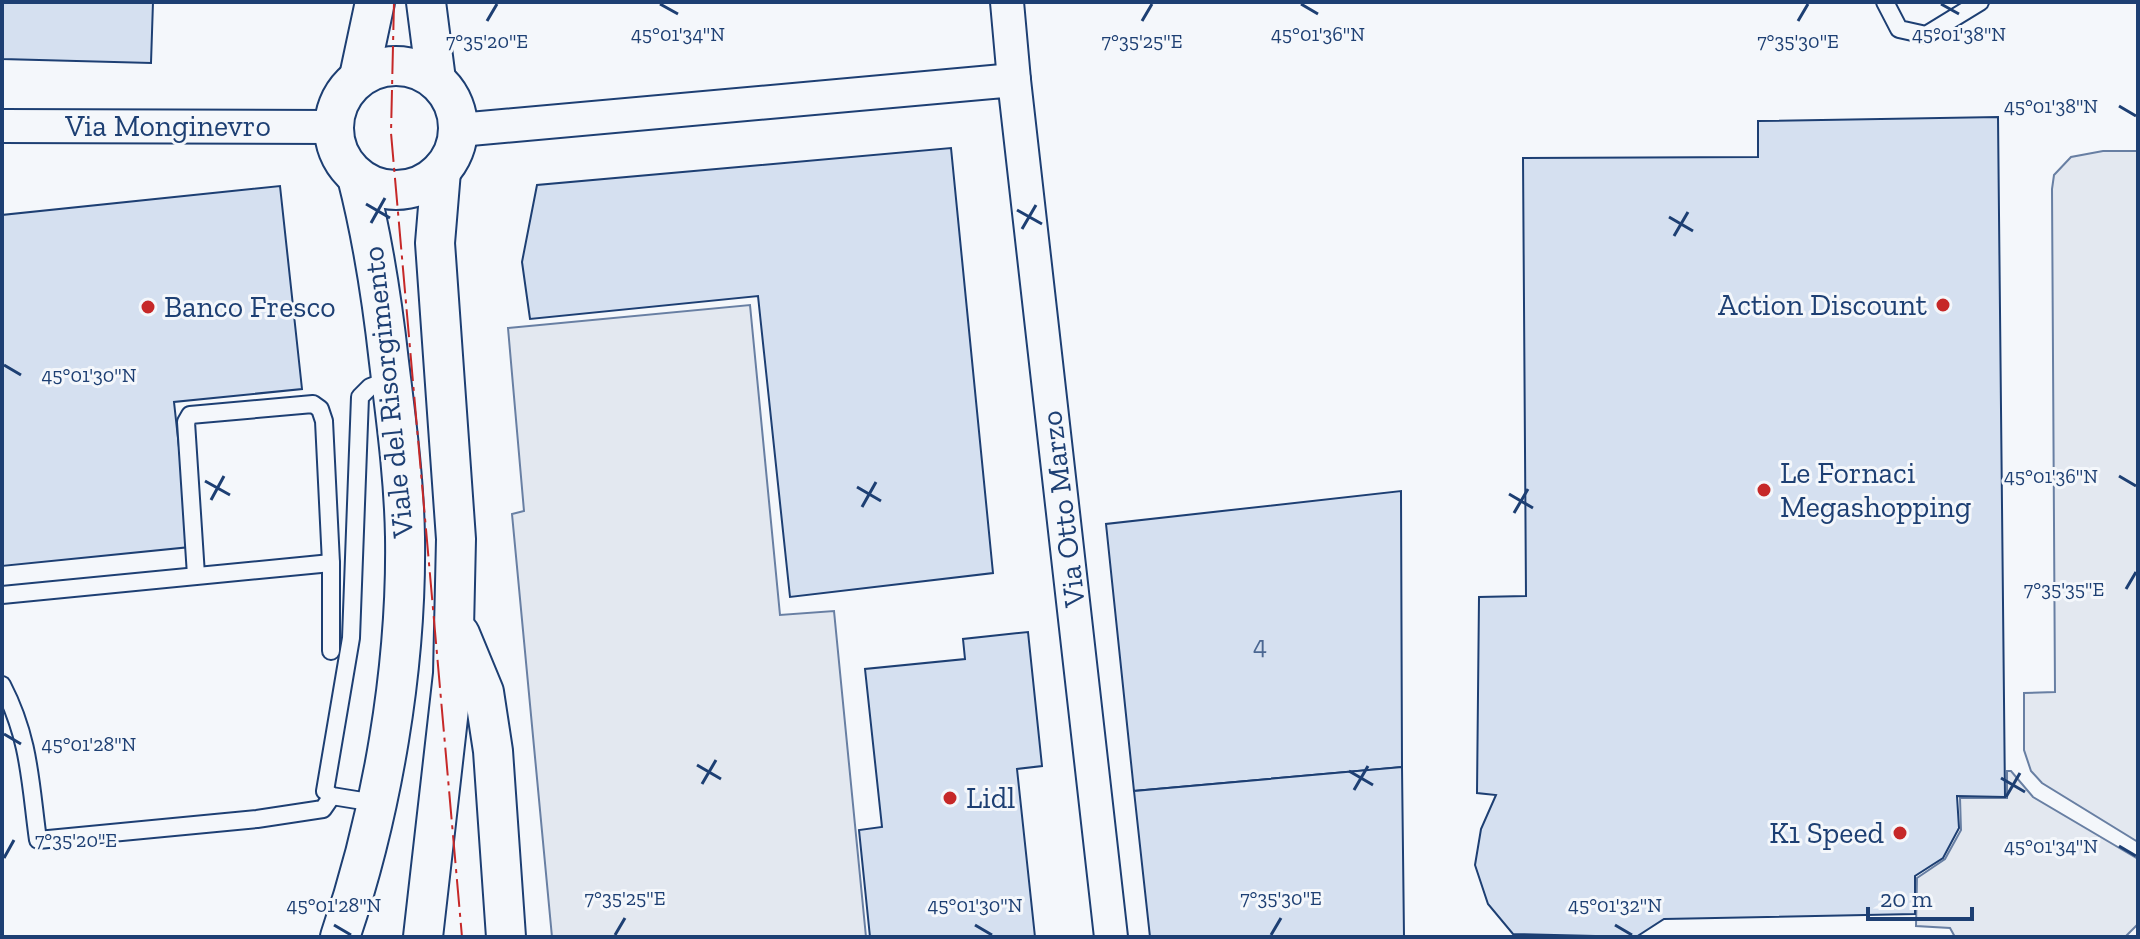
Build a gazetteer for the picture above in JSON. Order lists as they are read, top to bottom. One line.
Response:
{"streets":{"street":["Via Monginevro","Viale del Risorgimento","Via Otto Marzo"]},"crossings":[["Via Monginevro","Viale del Risorgimento"]],"places":["Action Discount","Banco Fresco","Le Fornaci Megashopping","Lidl","K1 Speed"],"house_numbers":["4"],"scale_bar":"20 m","coordinates":["45°01'34\"N","45°01'36\"N","45°01'38\"N","7°35'20\"E","7°35'25\"E","7°35'30\"E","45°01'30\"N","7°35'35\"E","45°01'28\"N","45°01'32\"N"]}
